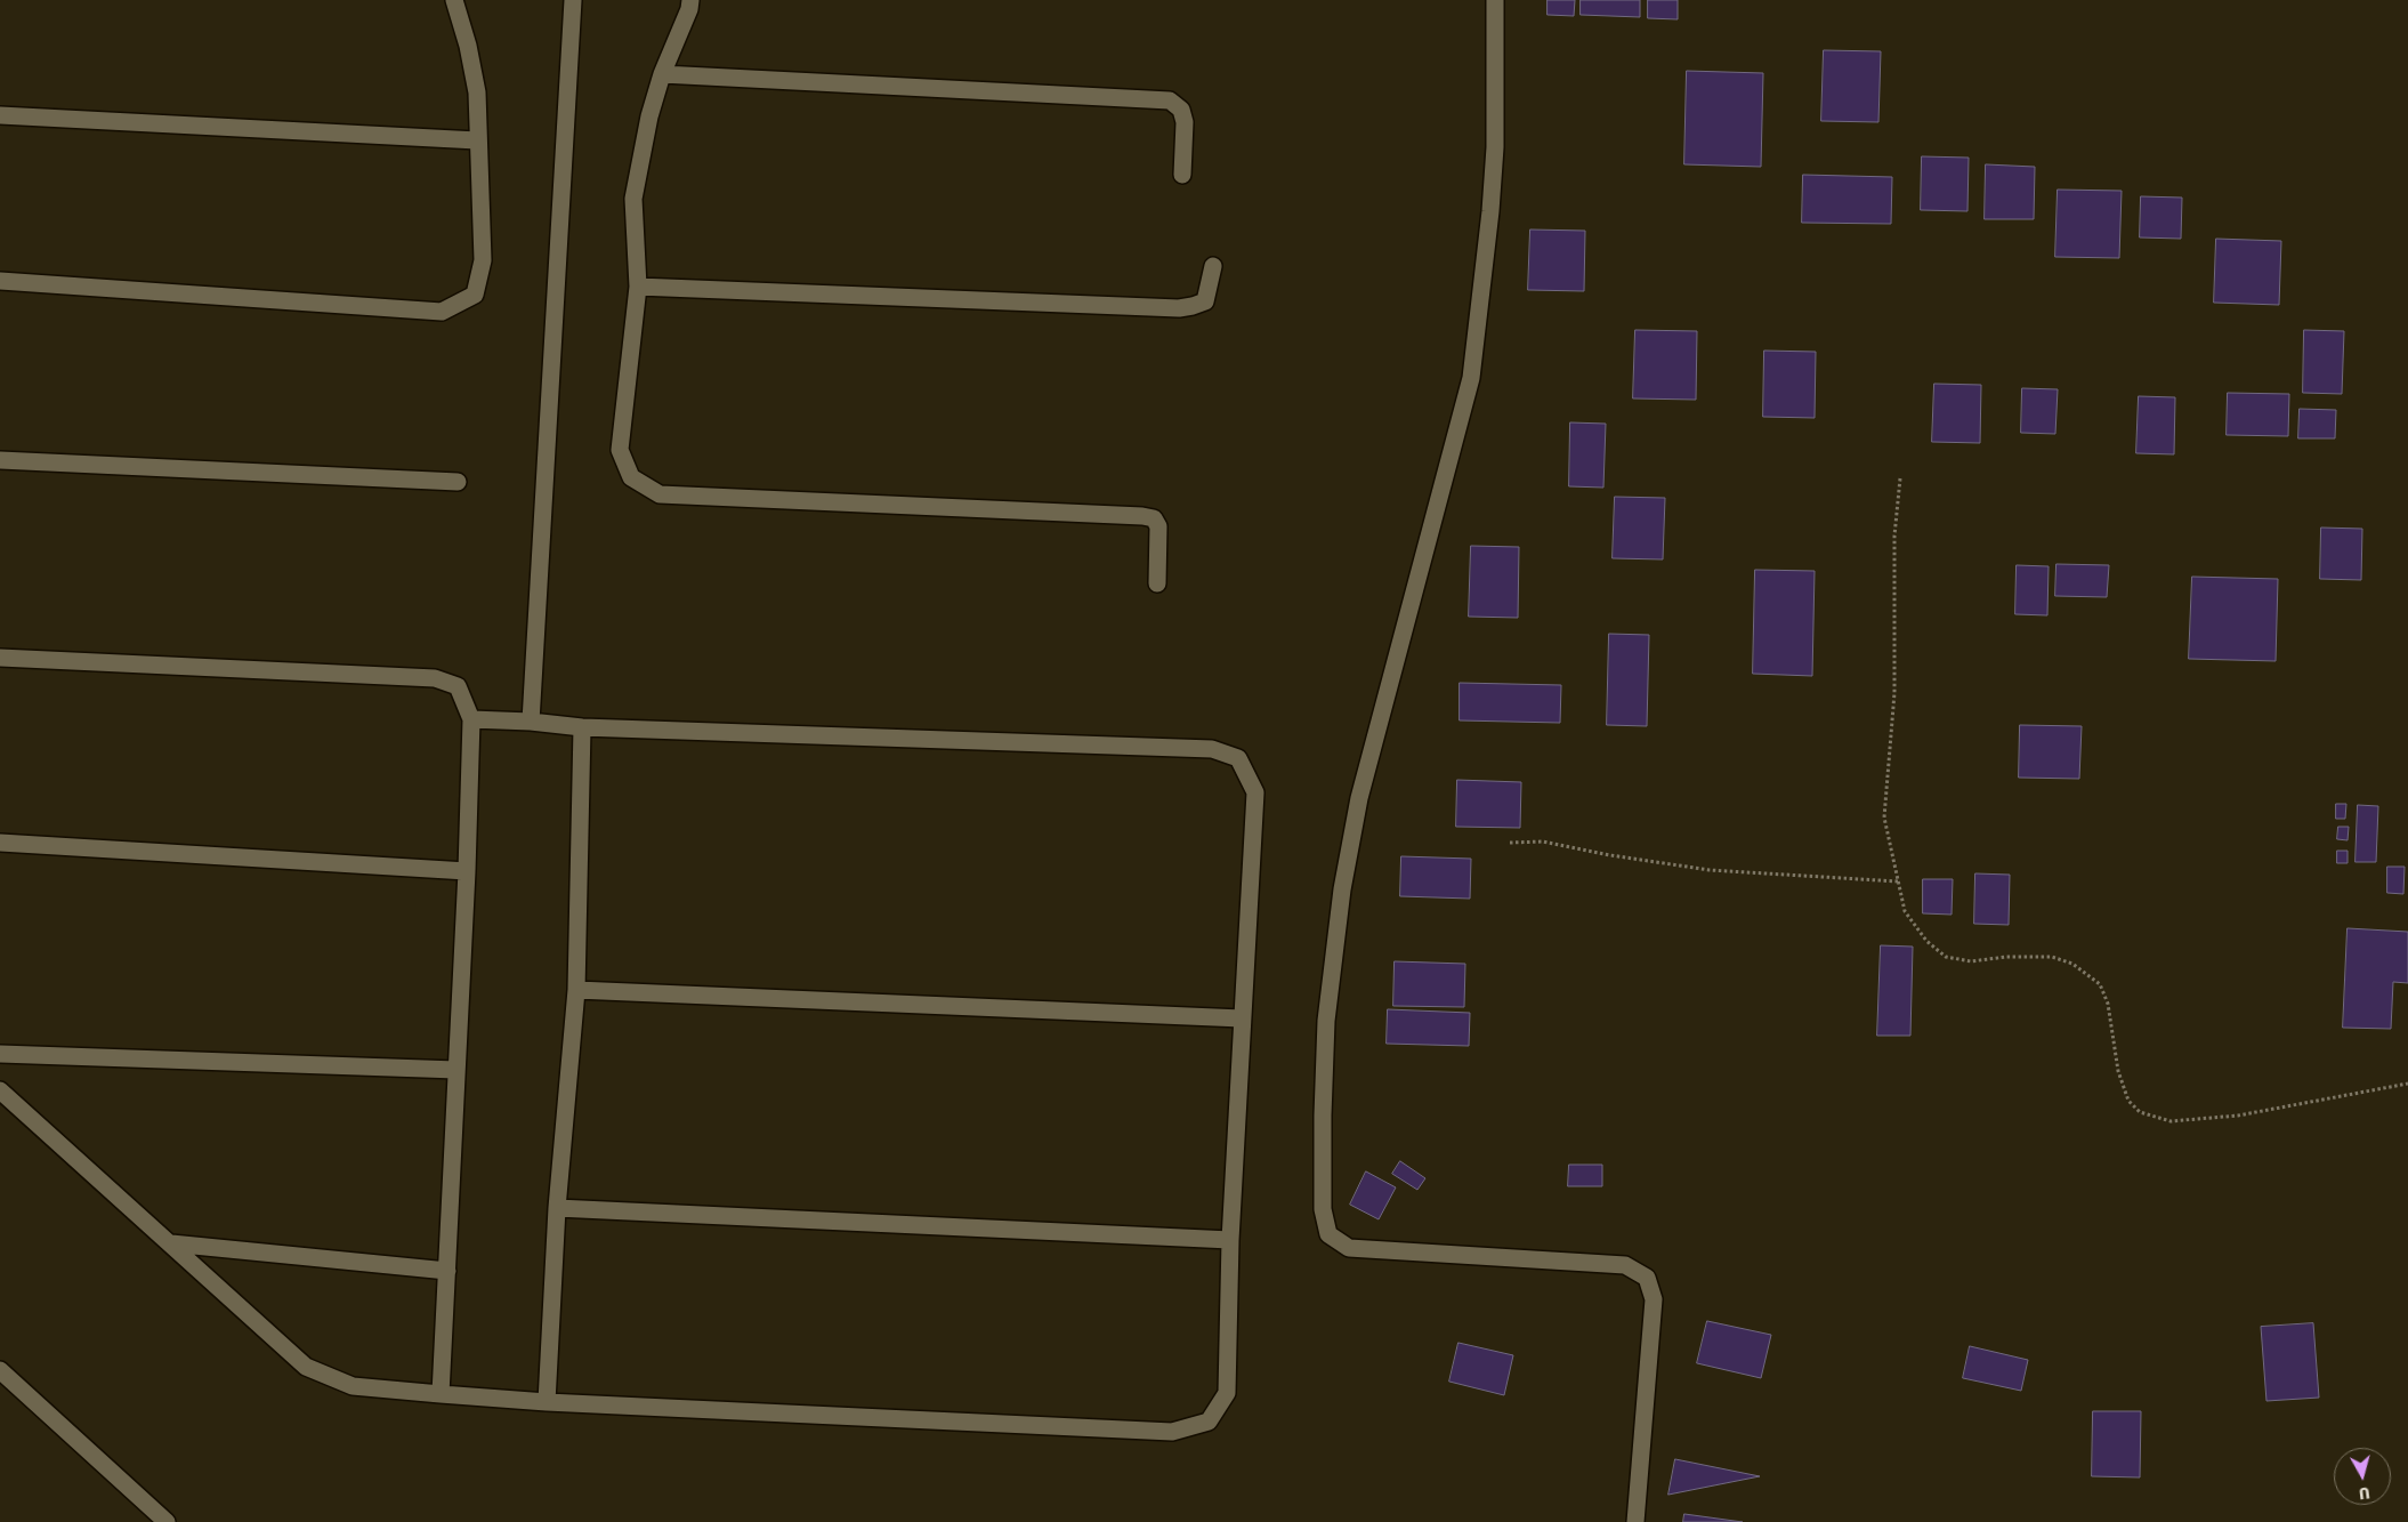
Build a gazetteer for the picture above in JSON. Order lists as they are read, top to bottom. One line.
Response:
{"north":"bottom"}
